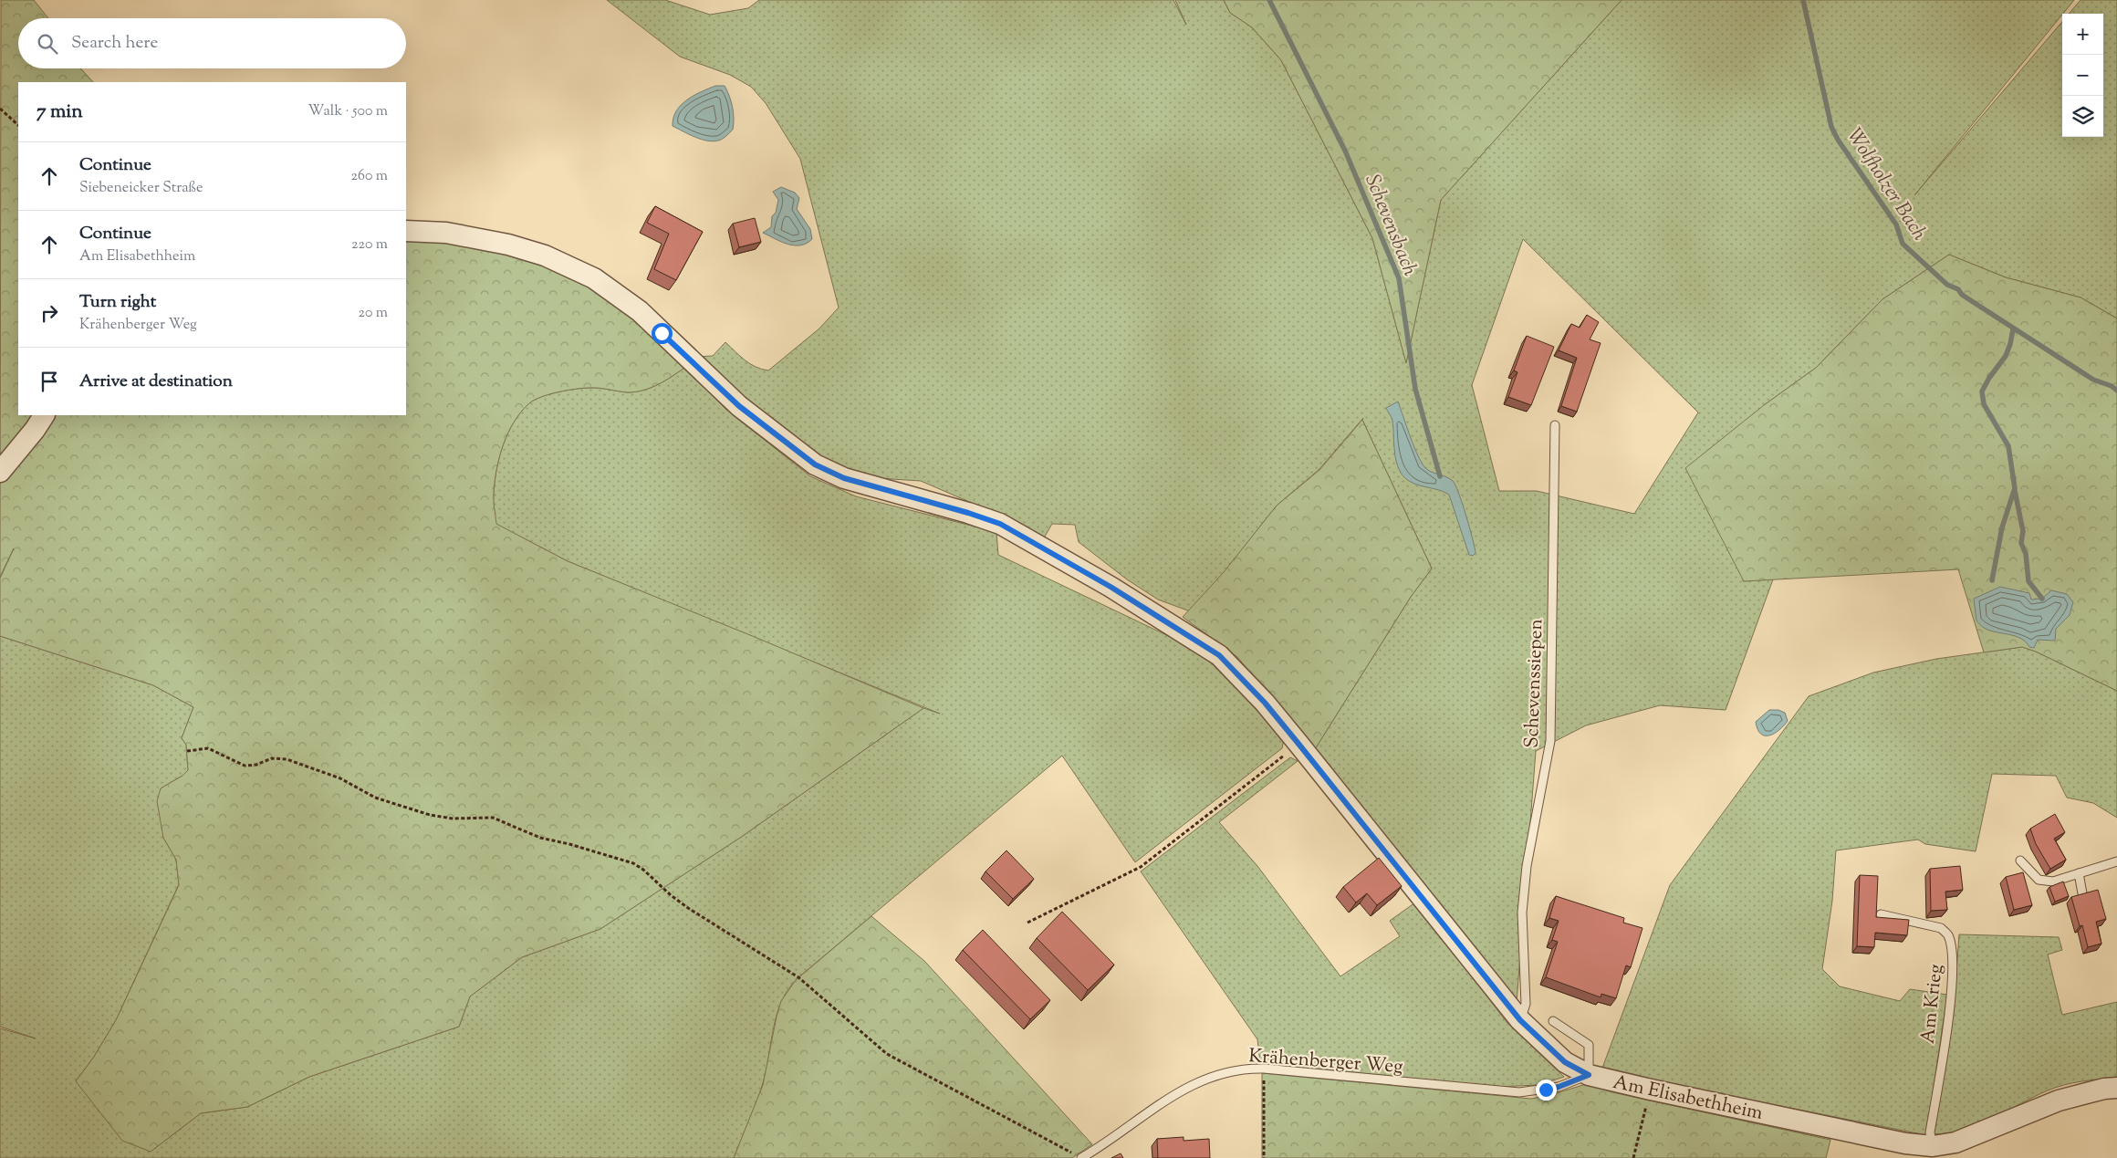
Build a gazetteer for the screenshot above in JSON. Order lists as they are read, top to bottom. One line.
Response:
{"streets":{"street":["Am Elisabethheim"],"lane":["Schevenssiepen","Am Krieg","Krähenberger Weg"]},"crossings":[["Schevenssiepen","Am Elisabethheim"],["Am Krieg","Am Elisabethheim"],["Krähenberger Weg","Am Elisabethheim"]],"water":["Wolfholzer Bach","Schevensbach"],"page":{"map_buttons":["+","−"],"search":"Search here","heading":["7 min","Walk · 500 m"],"list":[["Continue","Siebeneicker Straße","260 m"],["Continue","Am Elisabethheim","220 m"],["Turn right","Krähenberger Weg","20 m"],"Arrive at destination"]}}
